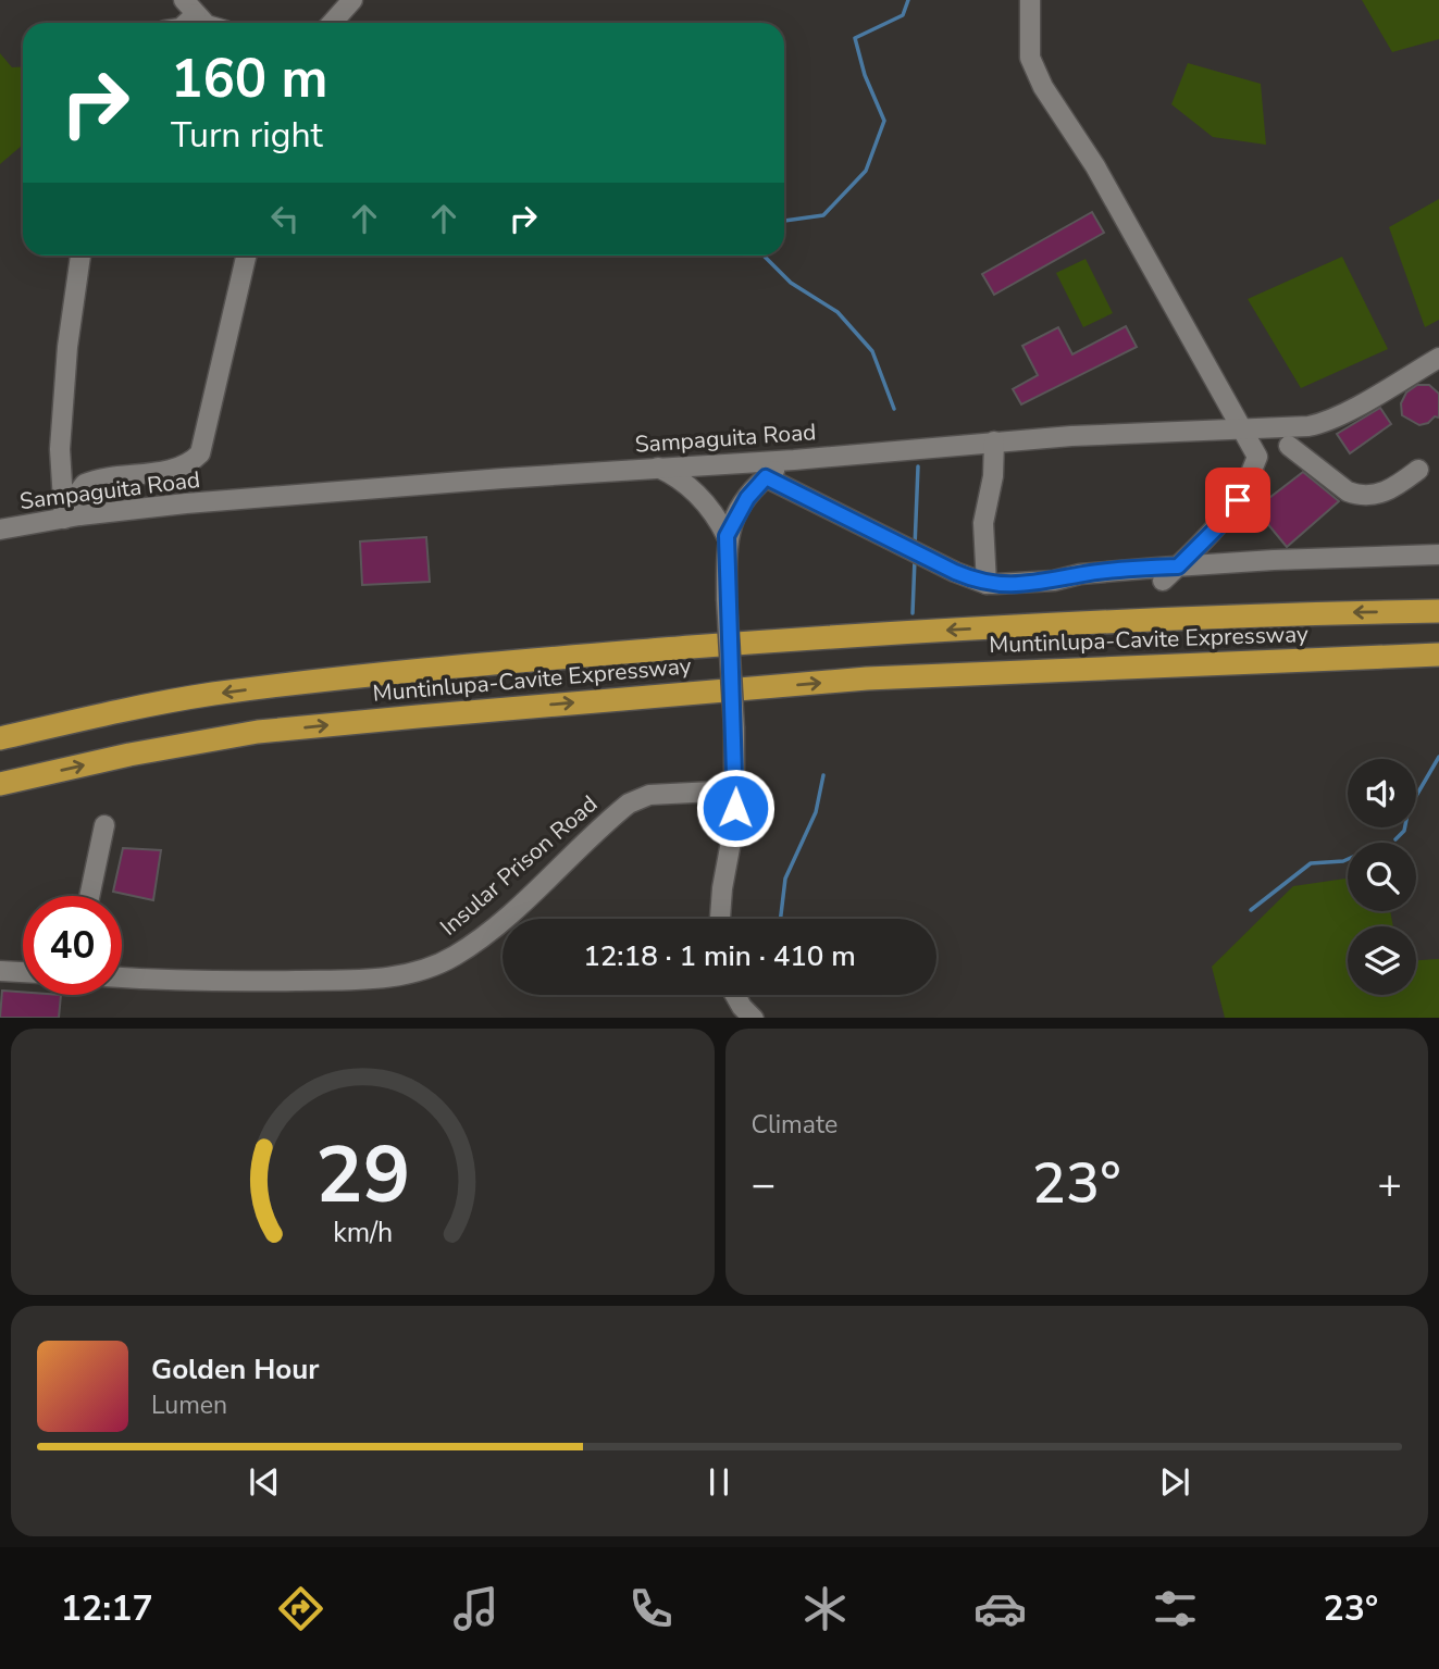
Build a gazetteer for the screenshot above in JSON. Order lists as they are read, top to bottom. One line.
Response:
{"streets":{"highway":["Muntinlupa-Cavite Expressway"],"street":["Sampaguita Road","Insular Prison Road"]},"page":{"turn":["160 m","Turn right"],"limit":"40","trip":"12:18 · 1 min · 410 m","tile":"Climate","heat":["−","23°","+"],"song":["Golden Hour","Lumen"],"tabs":["12:17","23°"],"gauge":["29","km/h"]}}
